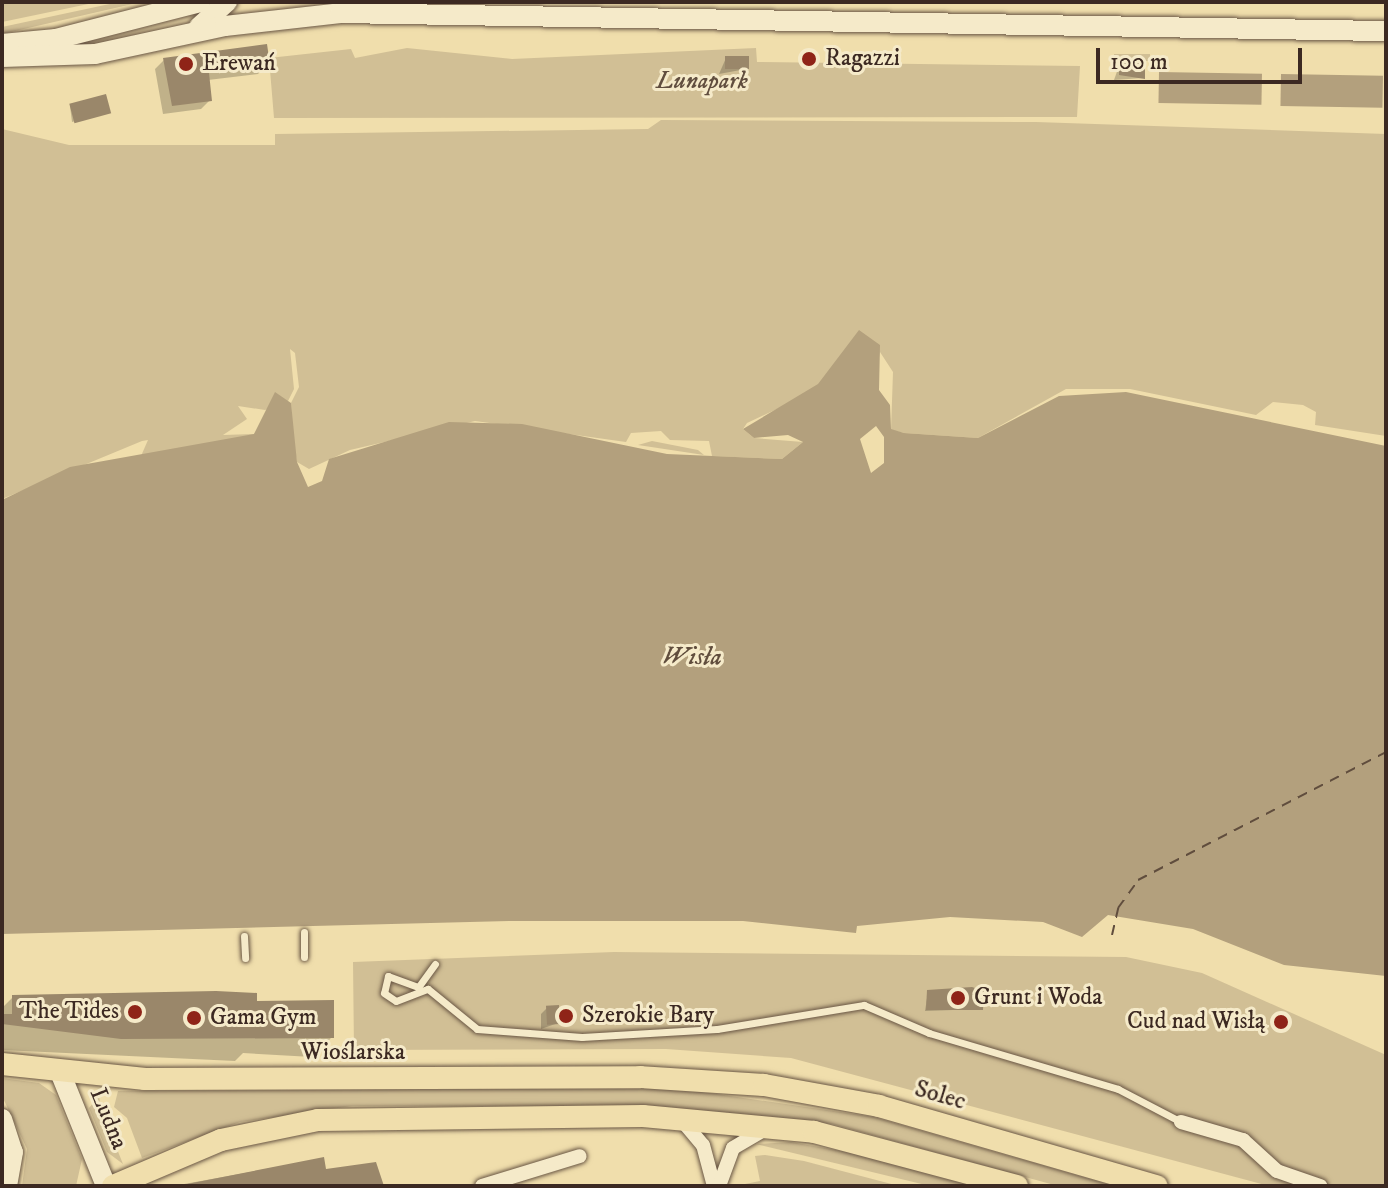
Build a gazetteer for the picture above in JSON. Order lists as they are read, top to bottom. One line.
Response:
{"streets":{"main road":["Wioślarska","Solec","Ludna"]},"crossings":[["Wioślarska","Solec"],["Wioślarska","Ludna"]],"water":["Wisła"],"parks":["Lunapark"],"places":["Ragazzi","Erewań","Grunt i Woda","The Tides","Szerokie Bary","Gama Gym","Cud nad Wisłą"],"scale_bar":"100 m"}
